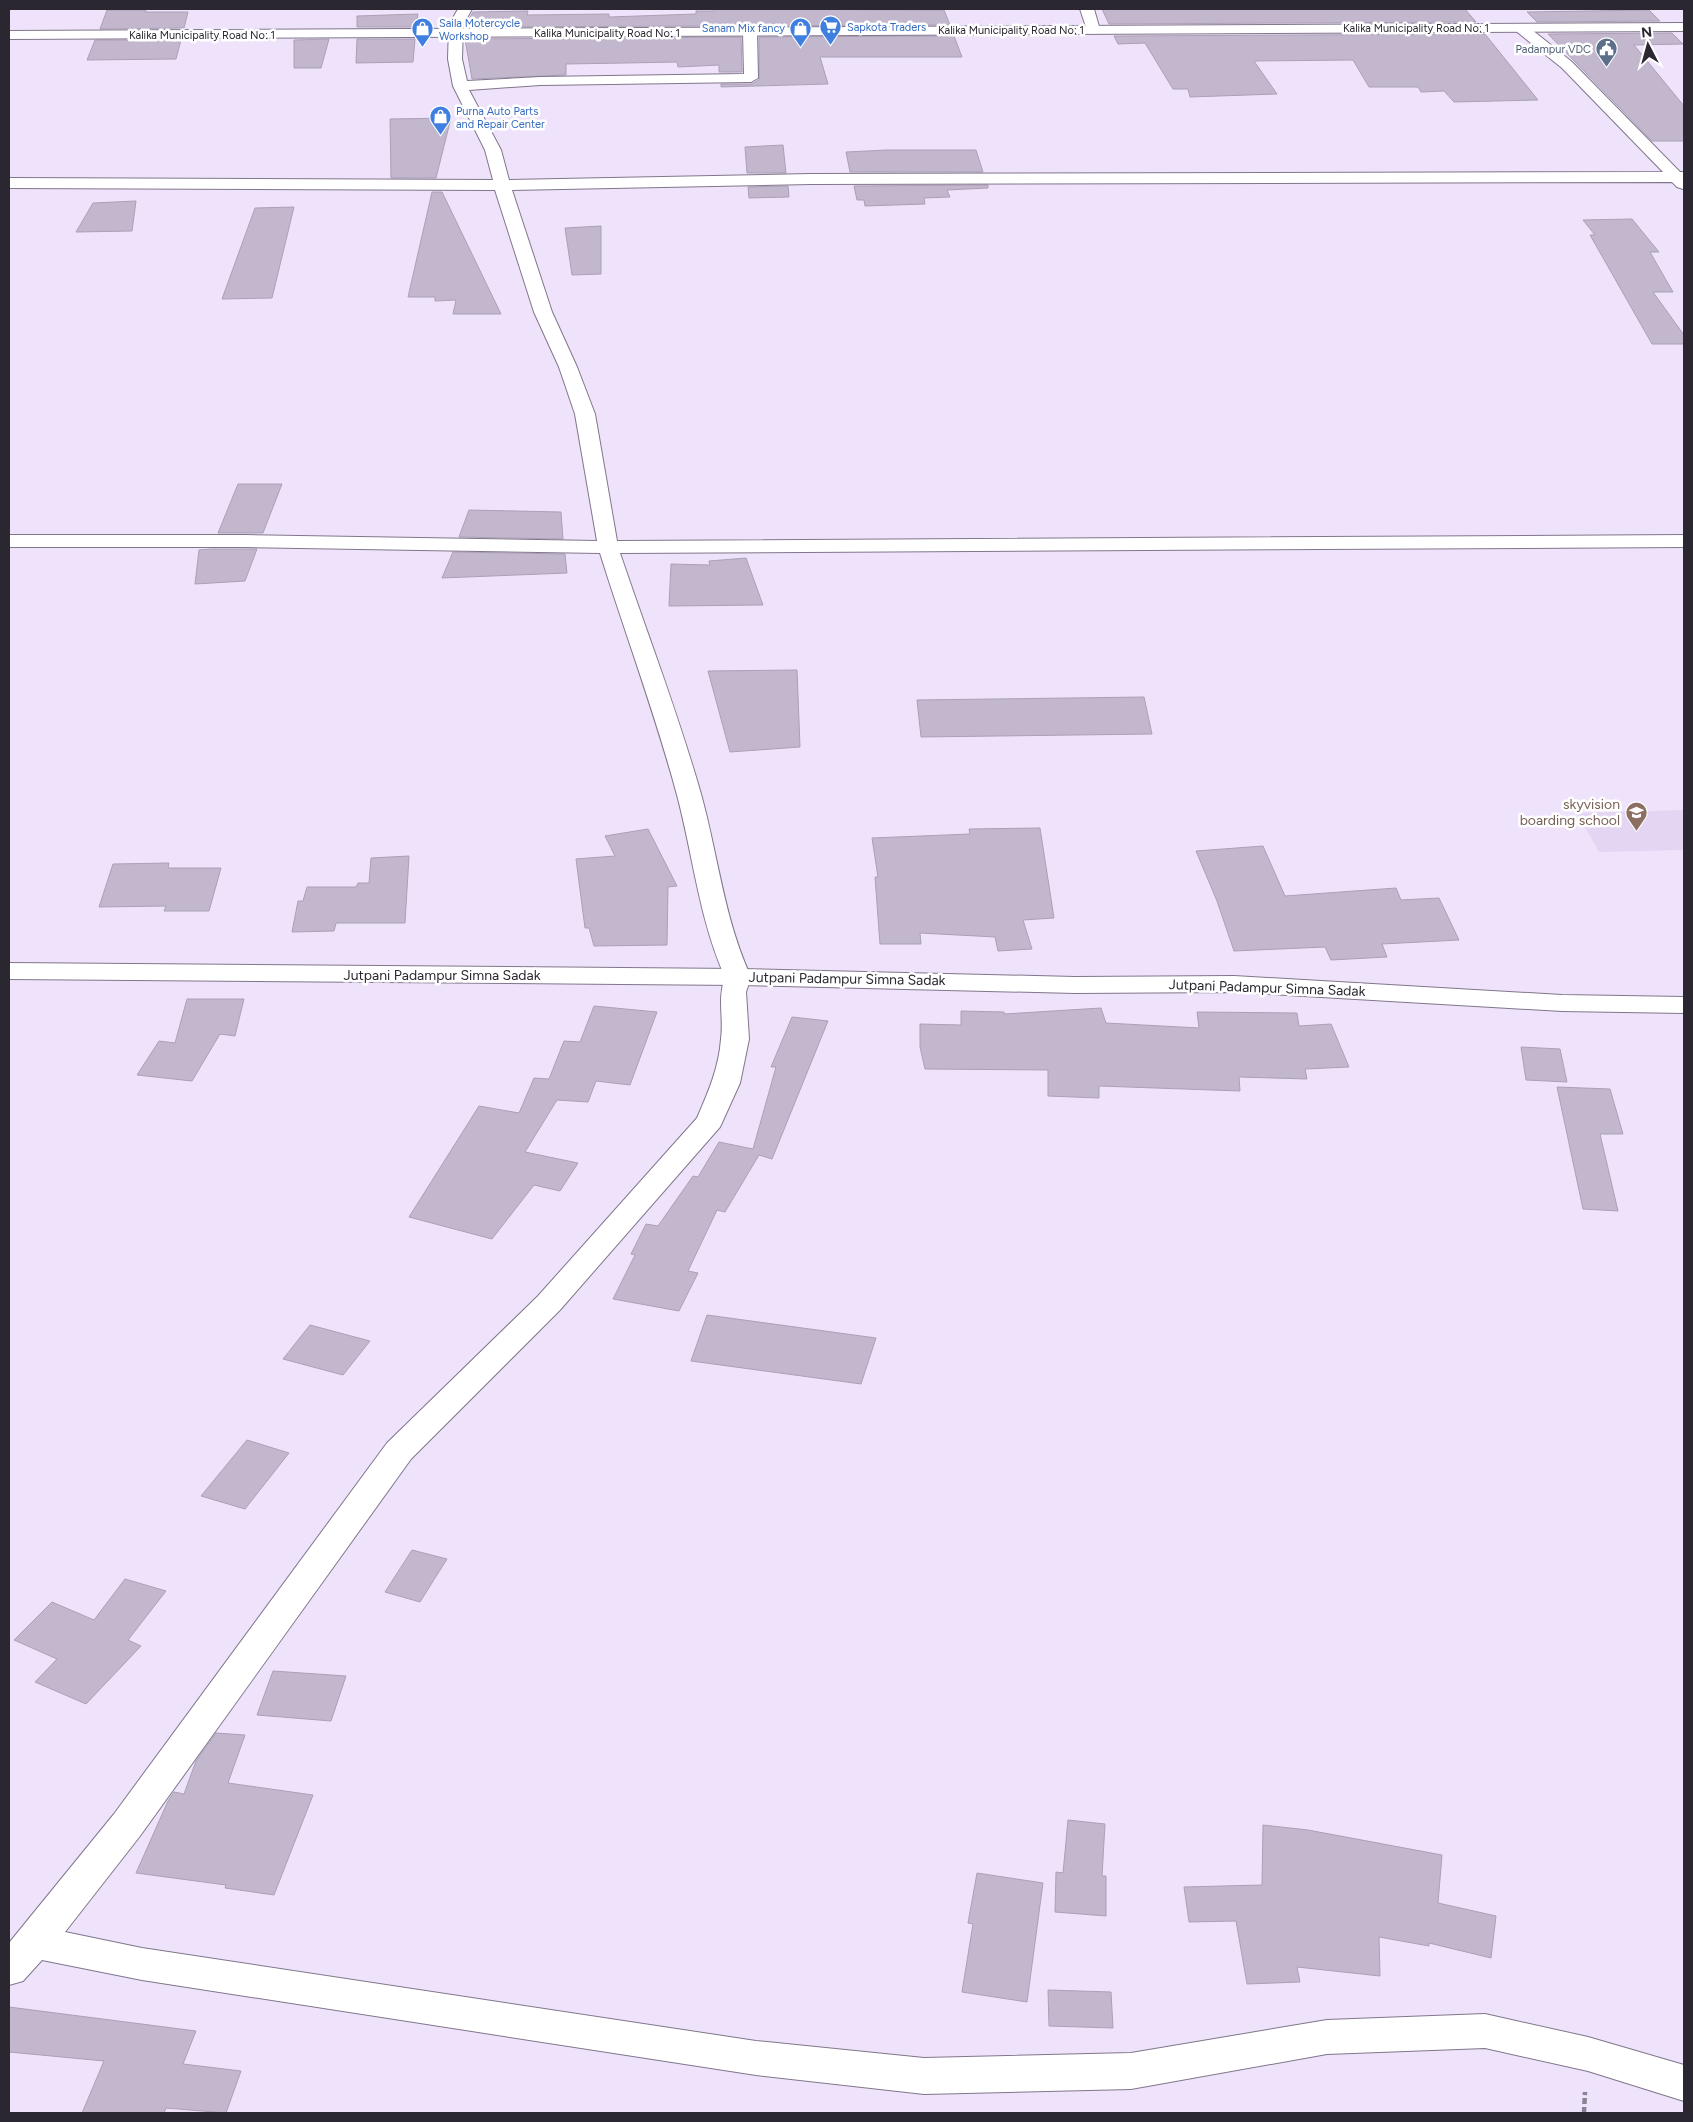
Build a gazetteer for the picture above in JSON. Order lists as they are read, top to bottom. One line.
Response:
{"streets":{"street":["Kalika Municipality Road No: 1","Jutpani Padampur Simna Sadak"]},"places":{"supermarket":["Sapkota Traders"],"shop":["Sanam Mix fancy","Saila Motercycle Workshop","Purna Auto Parts and Repair Center"],"public building":["Padampur VDC"],"school or university":["skyvision boarding school"]},"north":"top"}
